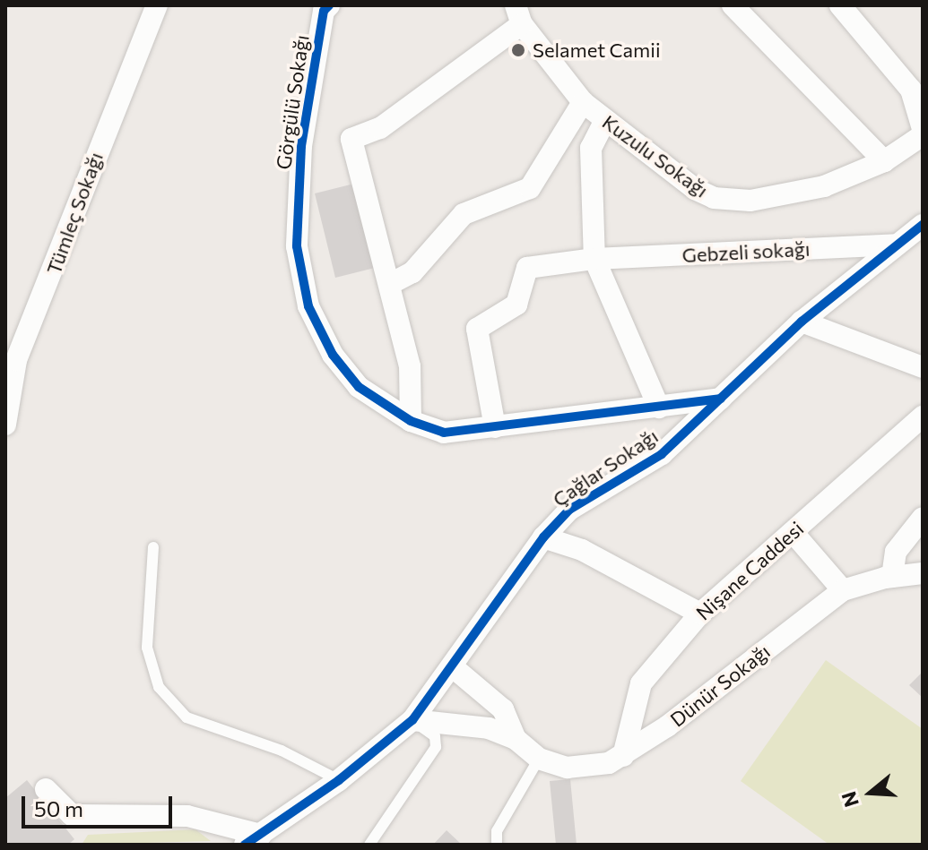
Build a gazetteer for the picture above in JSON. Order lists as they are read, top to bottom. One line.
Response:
{"streets":{"street":["Görgülü Sokağı","Kuzulu Sokağı","Tümleç Sokağı","Gebzeli sokağı","Çağlar Sokağı","Nişane Caddesi","Dünür Sokağı"]},"crossings":[["Görgülü Sokağı","Gebzeli sokağı"],["Görgülü Sokağı","Çağlar Sokağı"],["Gebzeli sokağı","Çağlar Sokağı"],["Çağlar Sokağı","Dünür Sokağı"],["Nişane Caddesi","Dünür Sokağı"]],"places":["Selamet Camii"],"scale_bar":"50 m","north":"left"}
